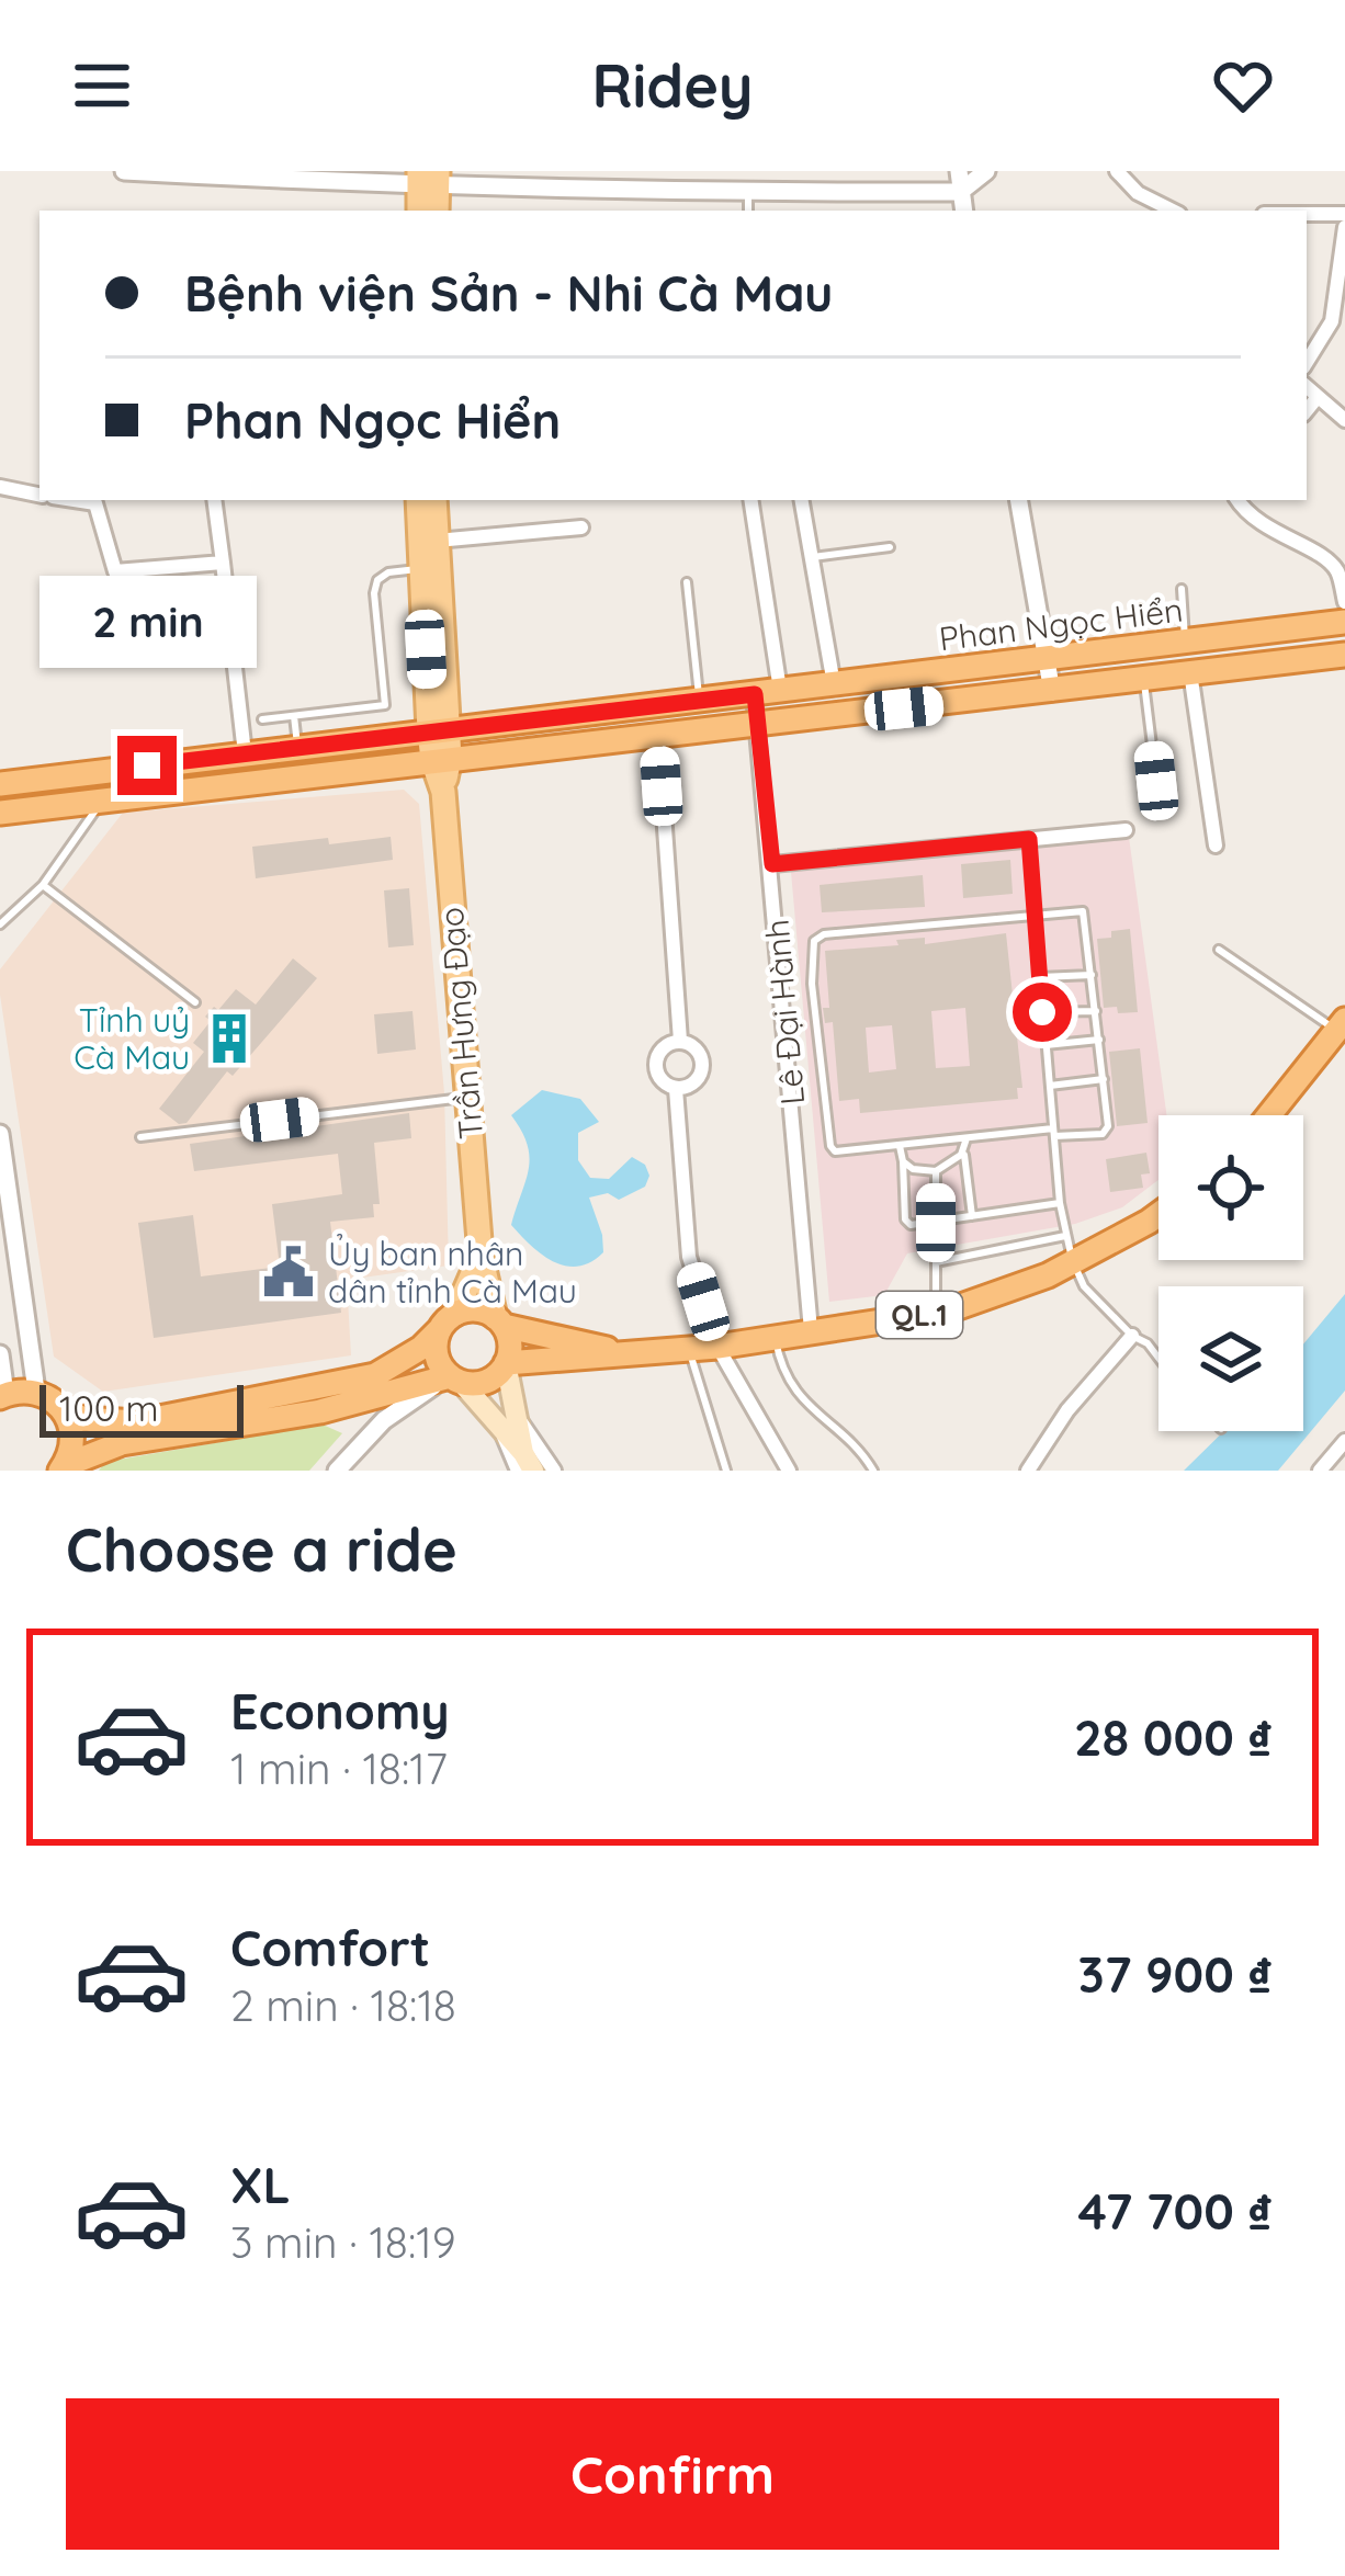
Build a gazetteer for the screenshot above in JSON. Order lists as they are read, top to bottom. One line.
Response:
{"streets":{"highway":["Phan Ngọc Hiển","QL.1"],"main road":["Trần Hưng Đạo"],"street":["Lê Đại Hành"]},"crossings":[["Phan Ngọc Hiển","Lê Đại Hành"],["Phan Ngọc Hiển","Trần Hưng Đạo"],["Lê Đại Hành","QL.1"],["Trần Hưng Đạo","QL.1"]],"places":{"building":["Tỉnh uỷ Cà Mau"],"public building":["Ủy ban nhân dân tỉnh Cà Mau"]},"scale_bar":"100 m","page":{"header":"Ridey","banner":["Bệnh viện Sản - Nhi Cà Mau","Phan Ngọc Hiển"],"bubble":"2 min","scale":"100 m","heading":"Choose a ride","list":[{"name":"Economy","note":"1 min · 18:17","value":"28 000 ₫"},{"name":"Comfort","note":"2 min · 18:18","value":"37 900 ₫"},{"name":"XL","note":"3 min · 18:19","value":"47 700 ₫"}],"buttons":"Confirm"}}
